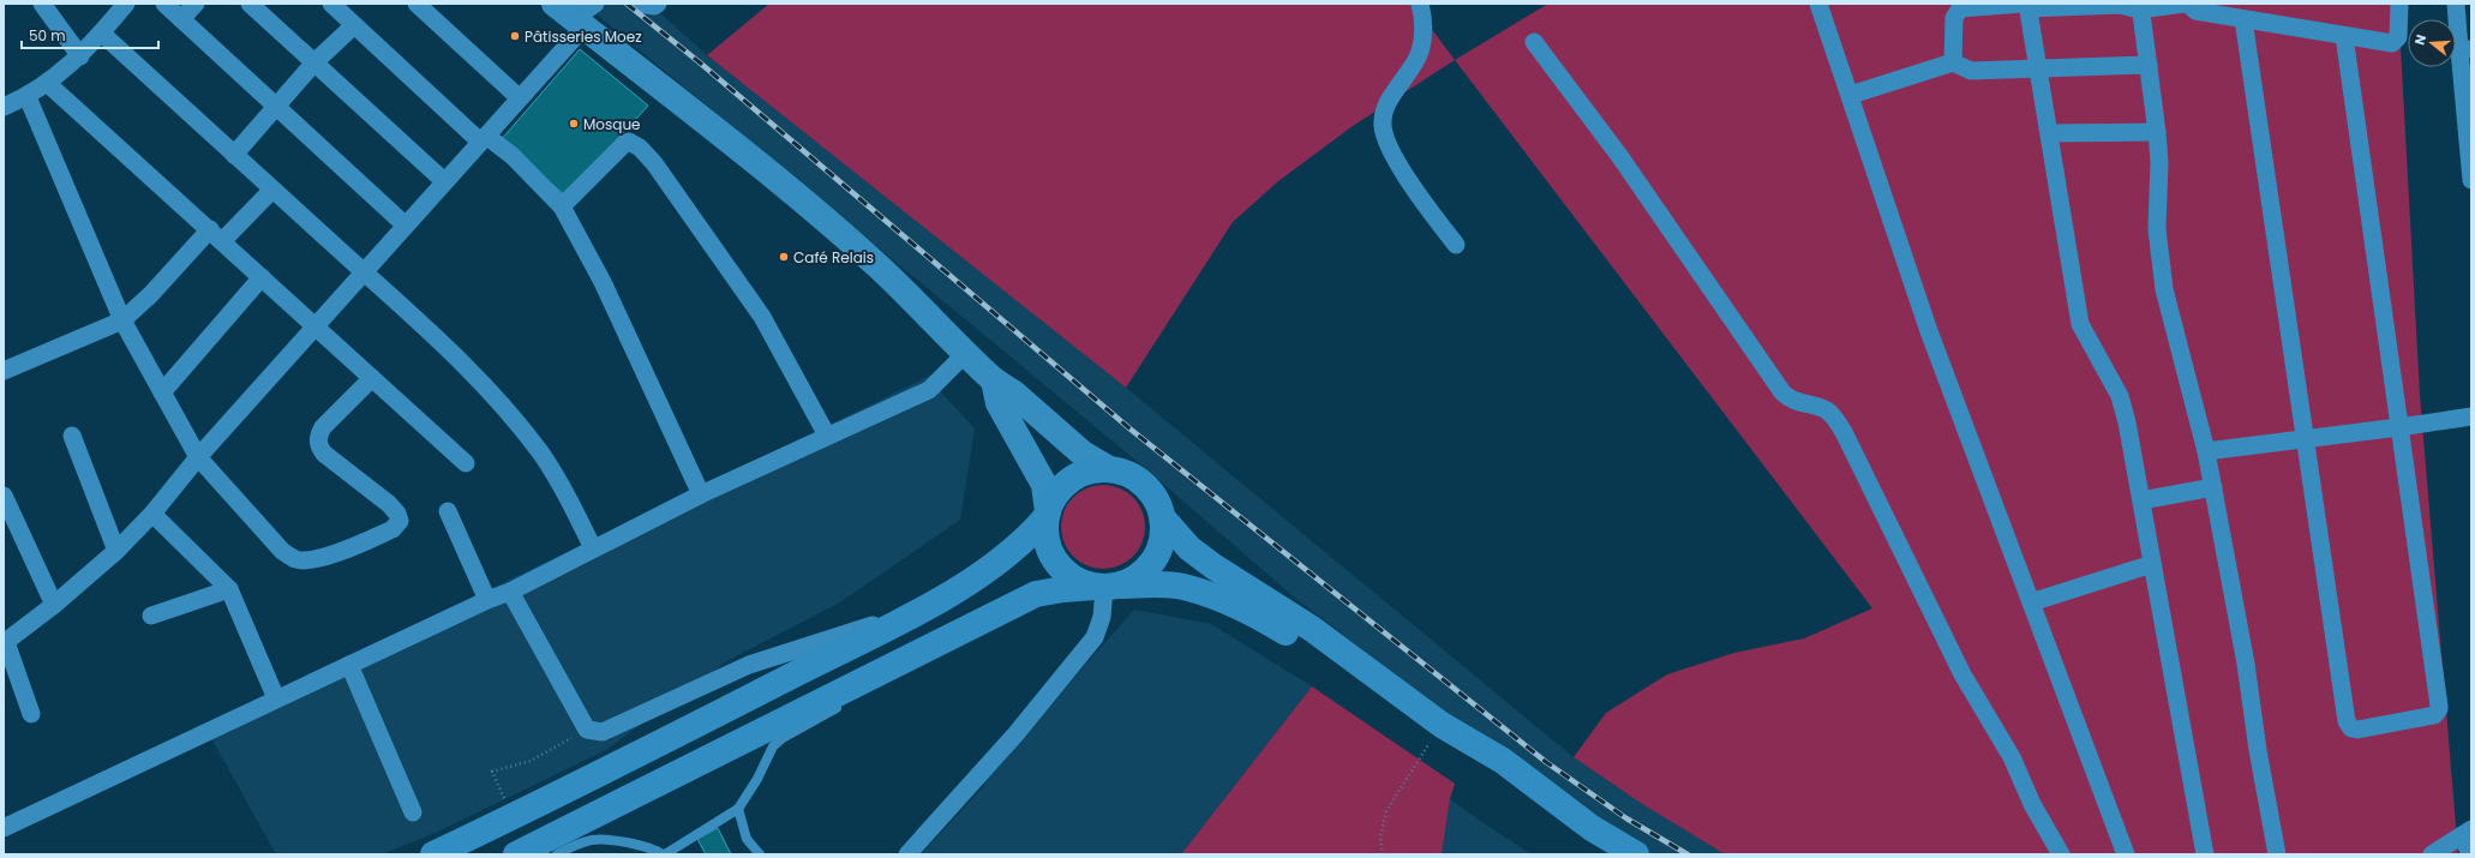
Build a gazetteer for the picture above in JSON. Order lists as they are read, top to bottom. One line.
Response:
{"places":["Pâtisseries Moez","Mosque","Café Relais"],"scale_bar":"50 m","north":"left"}
